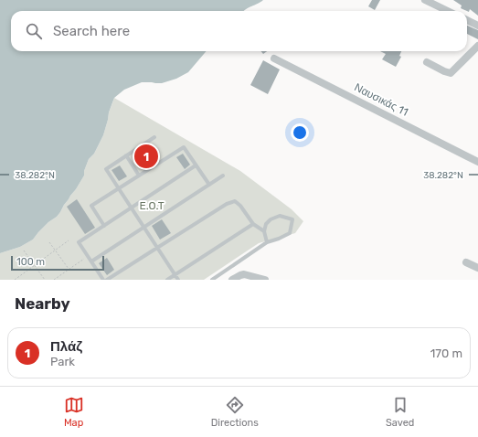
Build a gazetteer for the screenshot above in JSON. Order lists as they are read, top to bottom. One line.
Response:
{"streets":{"street":["Ναυσικάς 11"]},"parks":["E.O.T"],"scale_bar":"100 m","page":{"search":"Search here","pins":"1","scale":"100 m","heading":"Nearby","list":[{"mark":"1","name":"Πλάζ","note":"Park","value":"170 m"}],"nav":["Map","Directions","Saved"]},"coordinates":["38.282°N"]}
